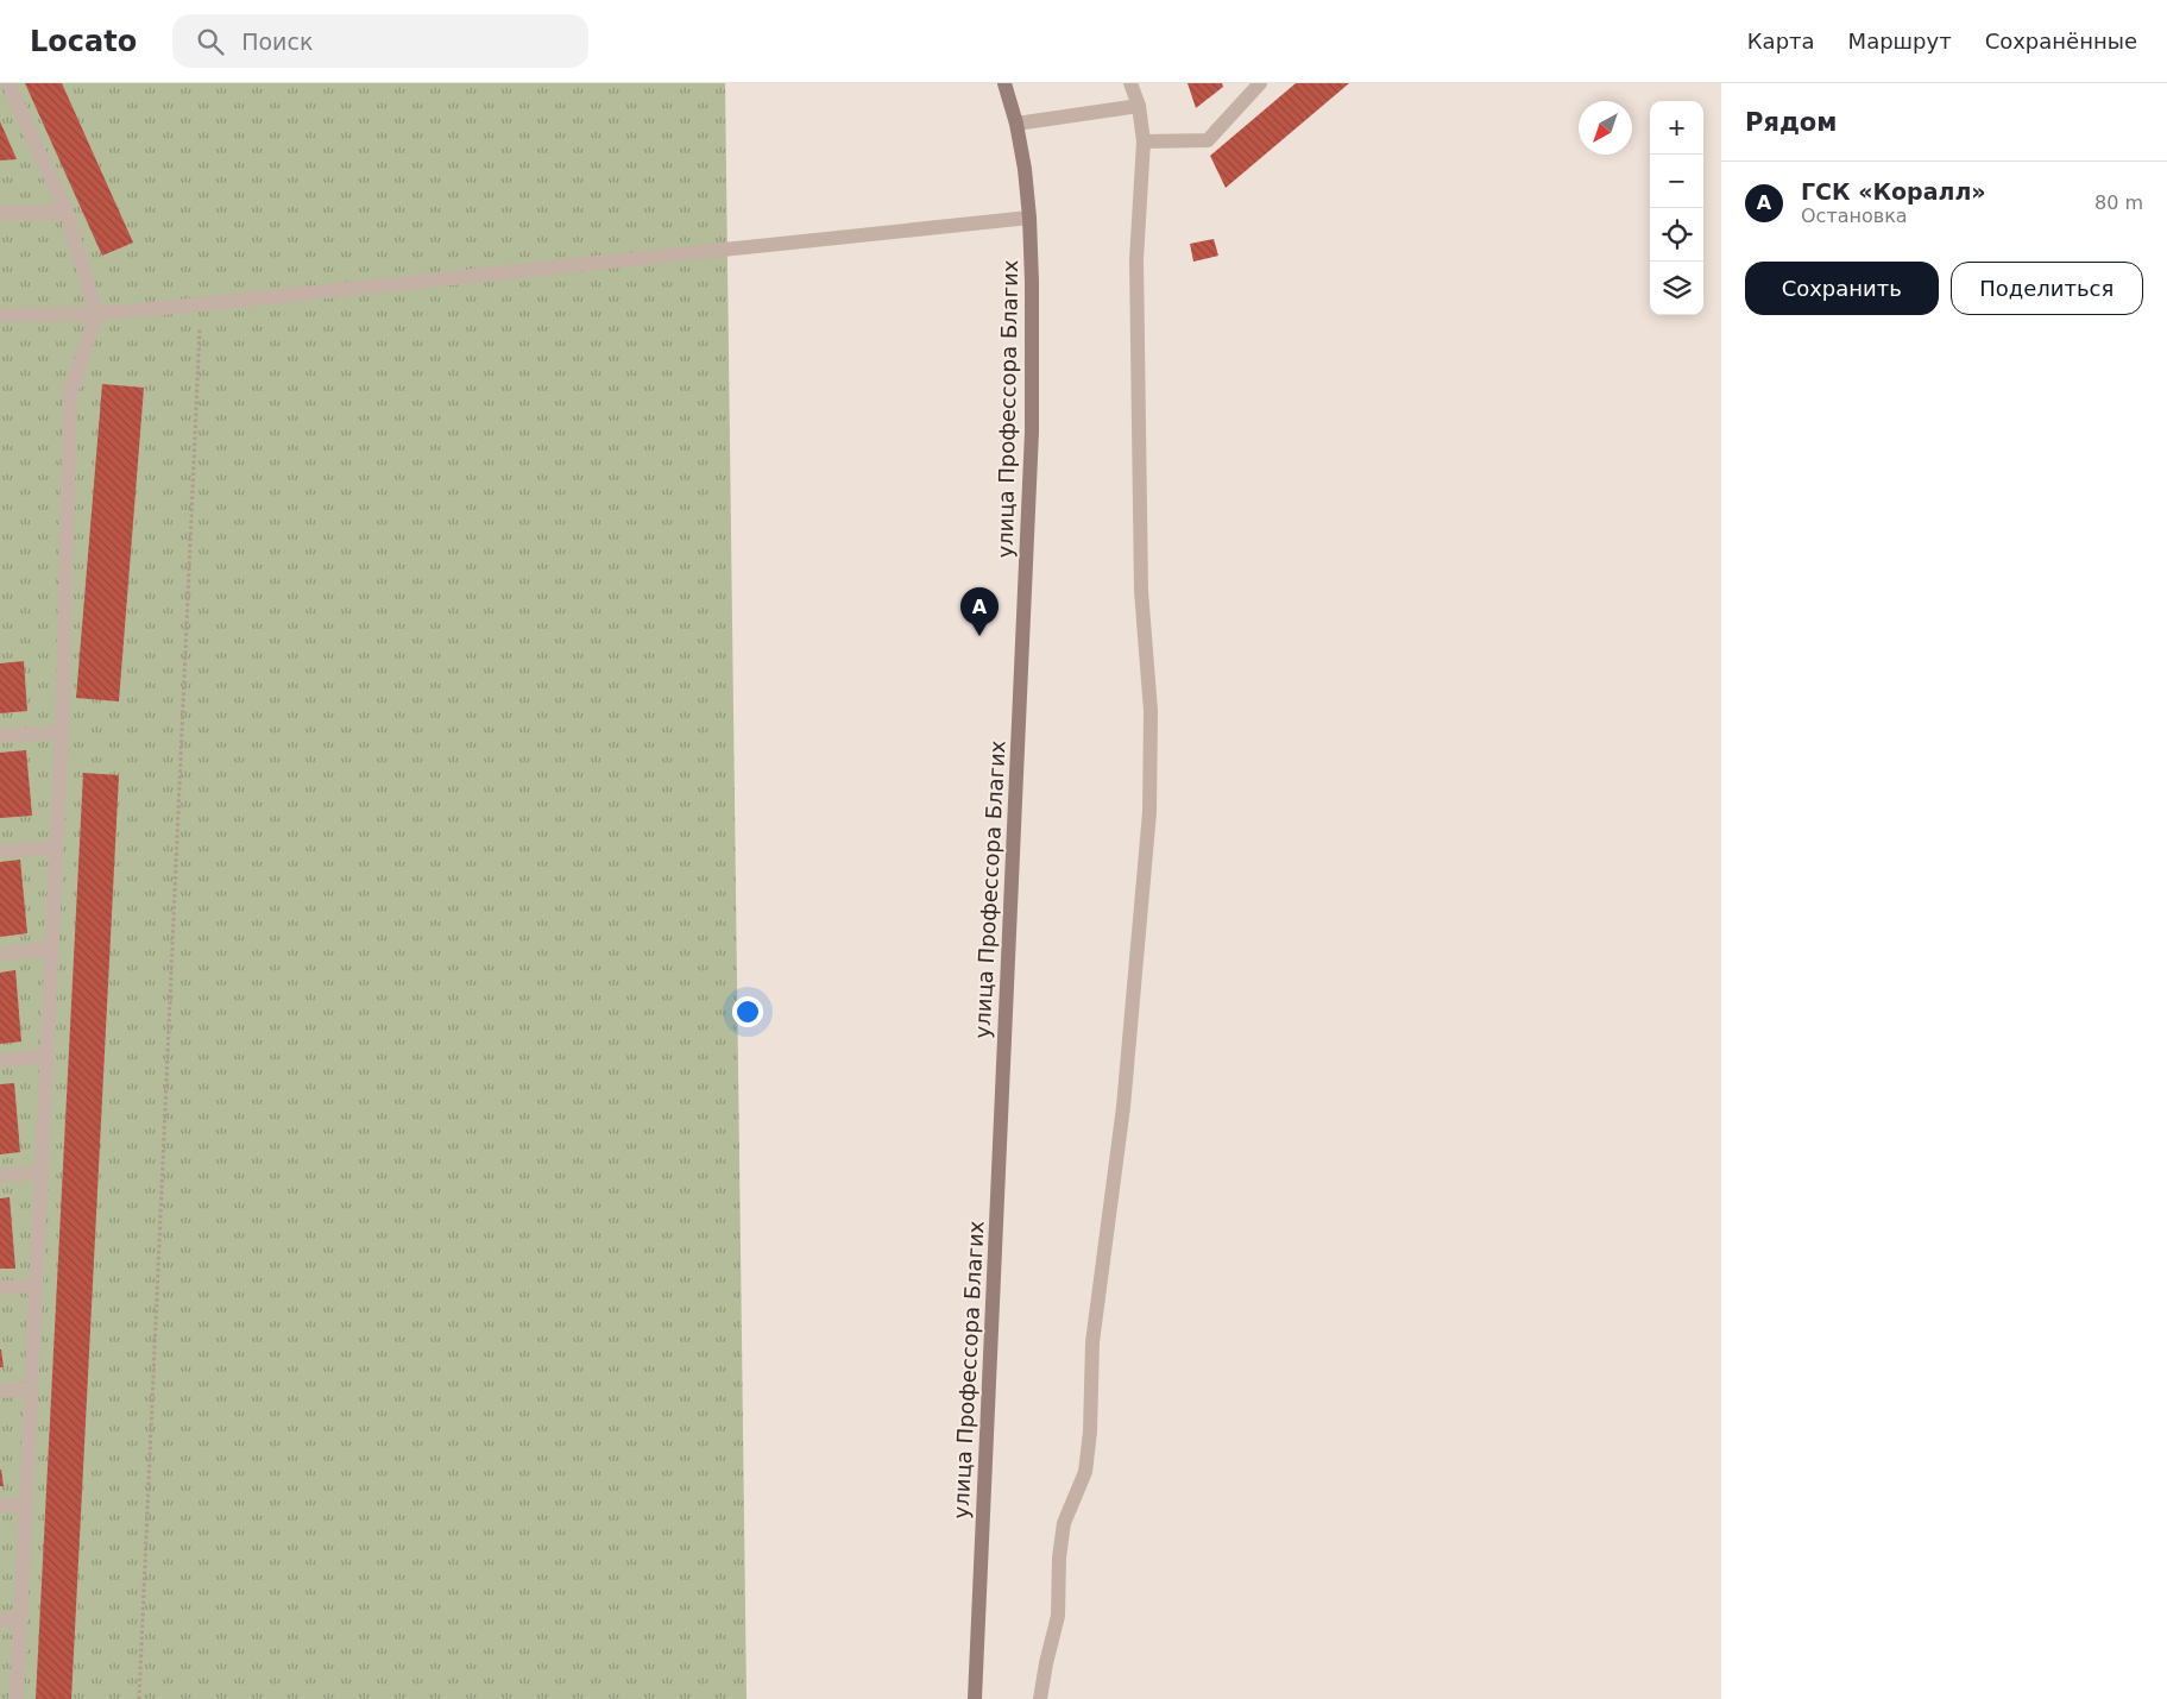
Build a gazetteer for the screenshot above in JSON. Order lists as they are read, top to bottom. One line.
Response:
{"streets":{"main road":["улица Профессора Благих"]},"north":"bottom left","page":{"header":"Locato","search":"Поиск","nav":["Карта","Маршрут","Сохранённые"],"heading":"Рядом","map_buttons":["+","−"],"list":[{"mark":"A","name":"ГСК «Коралл»","note":"Остановка","value":"80 m"}],"buttons":["Сохранить","Поделиться"],"pins":"A"}}
